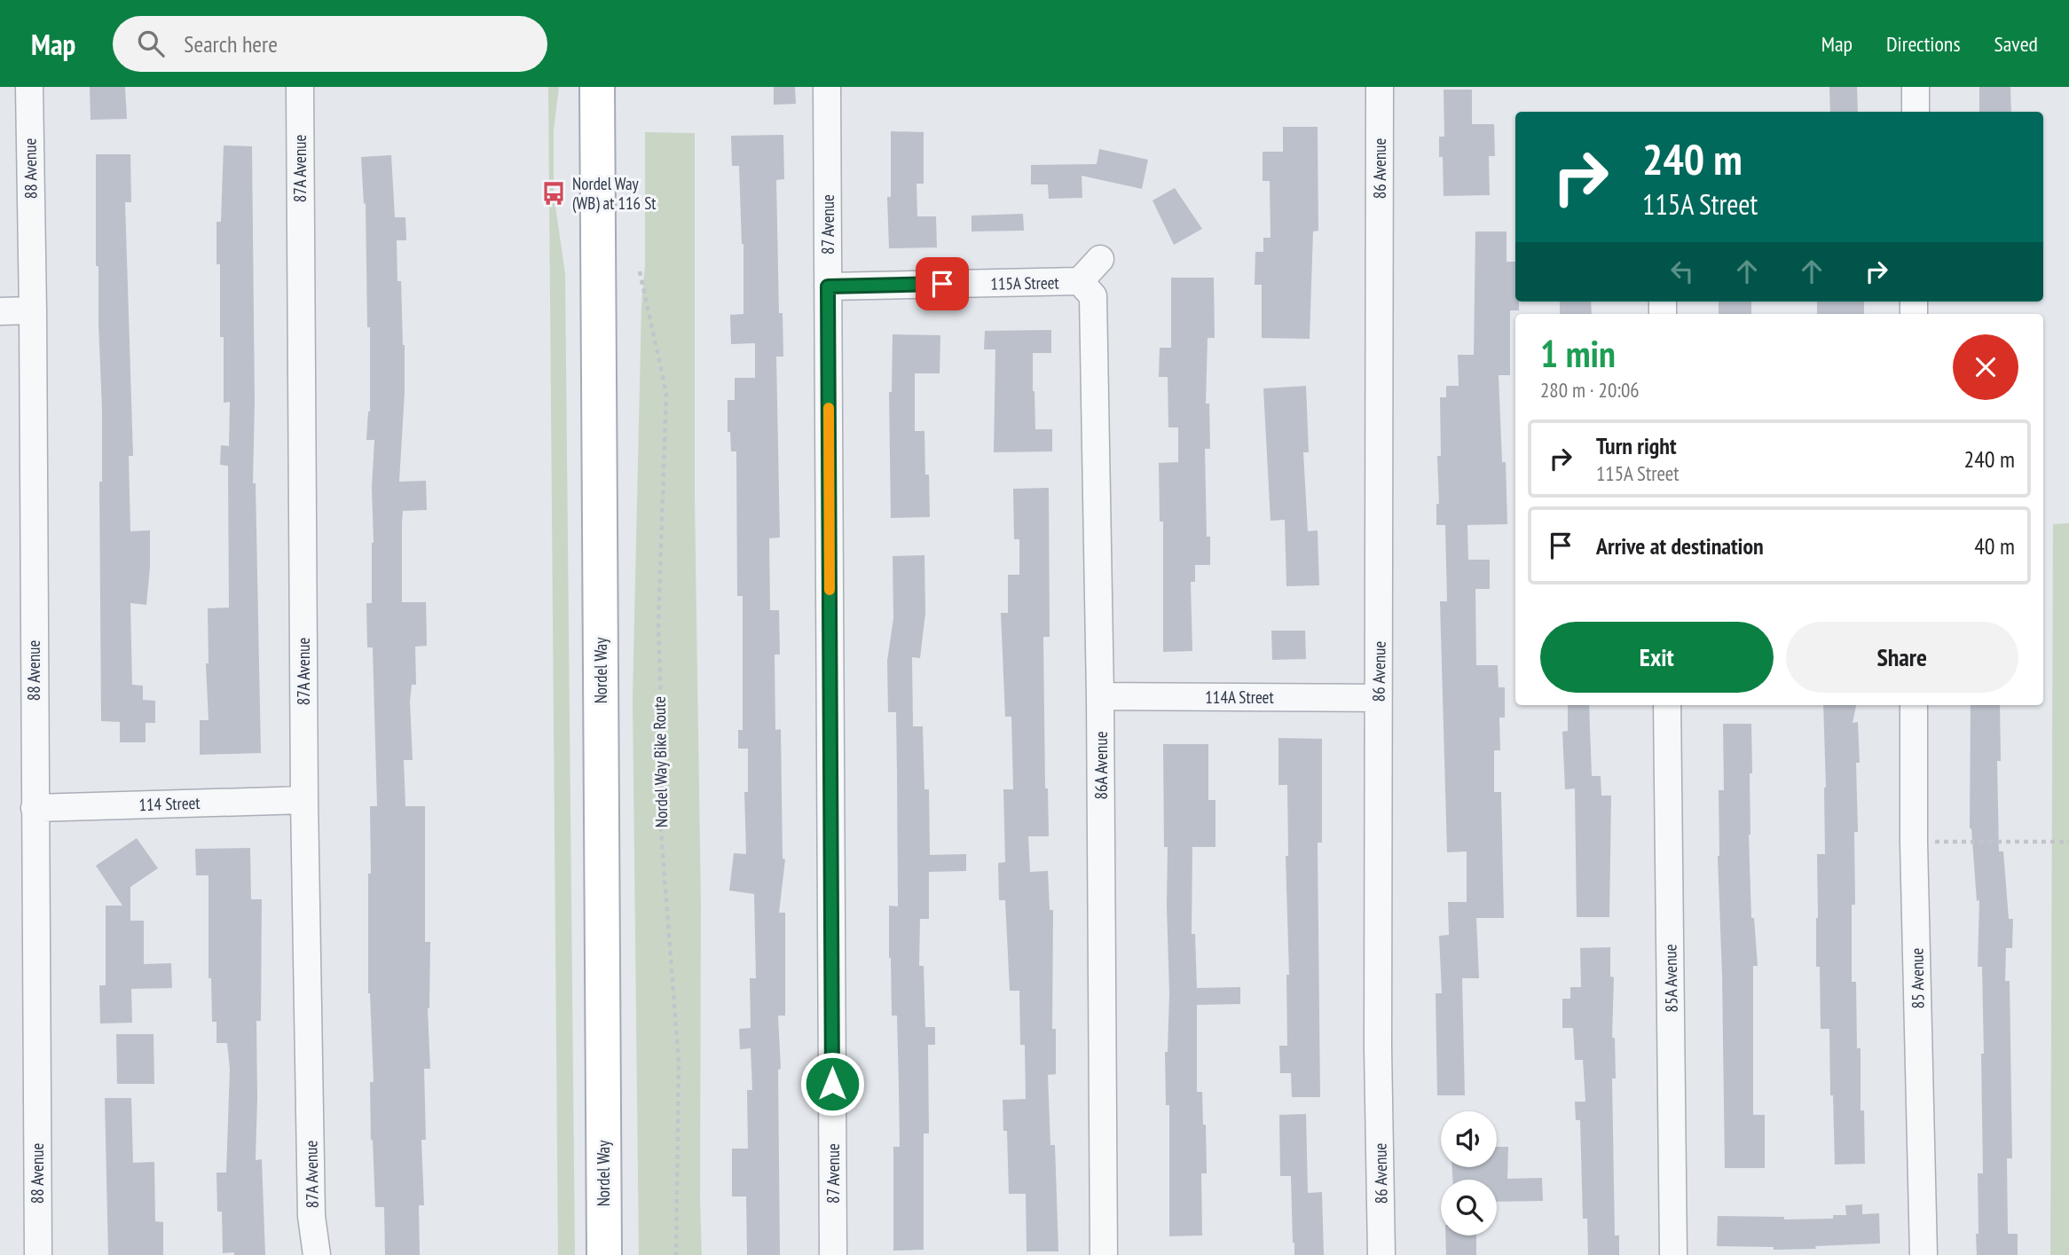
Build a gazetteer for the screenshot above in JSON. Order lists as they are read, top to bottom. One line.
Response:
{"streets":{"main road":["Nordel Way"],"street":["88 Avenue","87A Avenue","86 Avenue","87 Avenue","115A Street","114A Street","86A Avenue","114 Street","85A Avenue","85 Avenue"],"path":["Nordel Way Bike Route"]},"crossings":[["88 Avenue","114 Street"],["87A Avenue","114 Street"],["86 Avenue","114A Street"],["87 Avenue","115A Street"],["115A Street","86A Avenue"],["114A Street","86A Avenue"]],"places":{"bus stop":["Nordel Way (WB) at 116 St"]},"page":{"header":"Map","search":"Search here","nav":["Map","Directions","Saved"],"turn":["240 m","115A Street"],"heading":["1 min","280 m · 20:06"],"list":[{"name":"Turn right","note":"115A Street","value":"240 m"},{"name":"Arrive at destination","value":"40 m"}],"buttons":["Exit","Share"]}}
